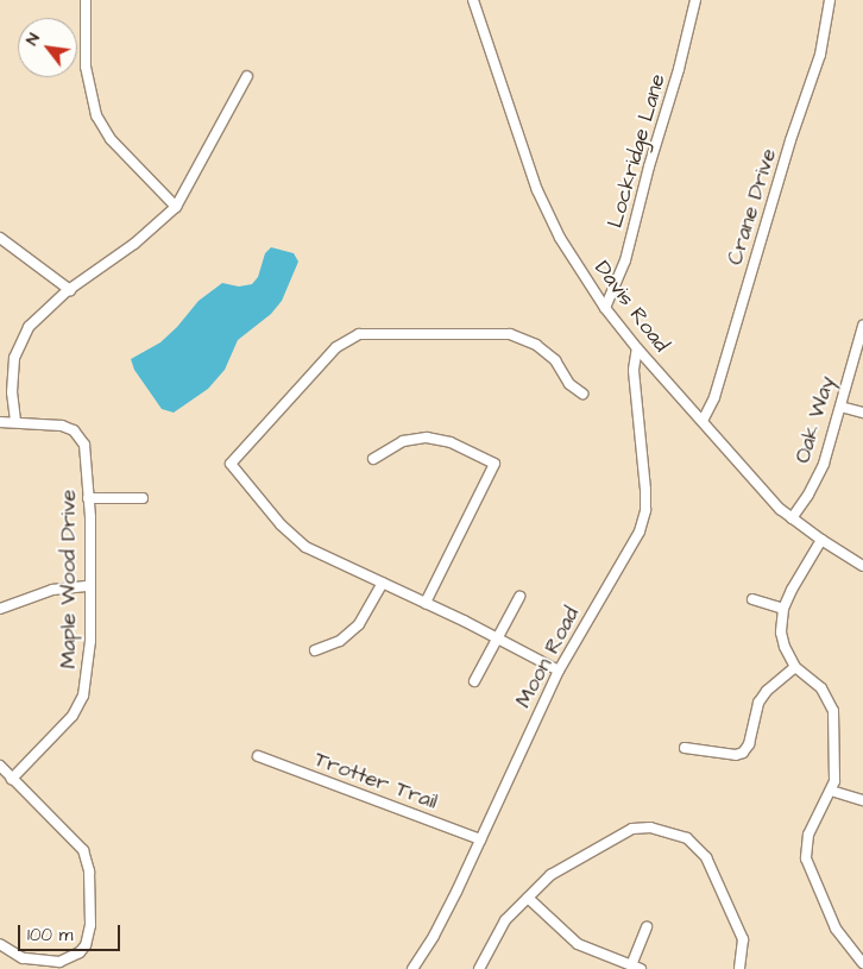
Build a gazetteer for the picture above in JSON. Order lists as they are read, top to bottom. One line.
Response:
{"streets":{"street":["Lockridge Lane","Crane Drive","Davis Road","Oak Way","Maple Wood Drive","Moon Road","Trotter Trail"]},"crossings":[["Lockridge Lane","Davis Road"],["Crane Drive","Davis Road"],["Davis Road","Oak Way"],["Davis Road","Moon Road"],["Moon Road","Trotter Trail"]],"scale_bar":"100 m","north":"top left"}
